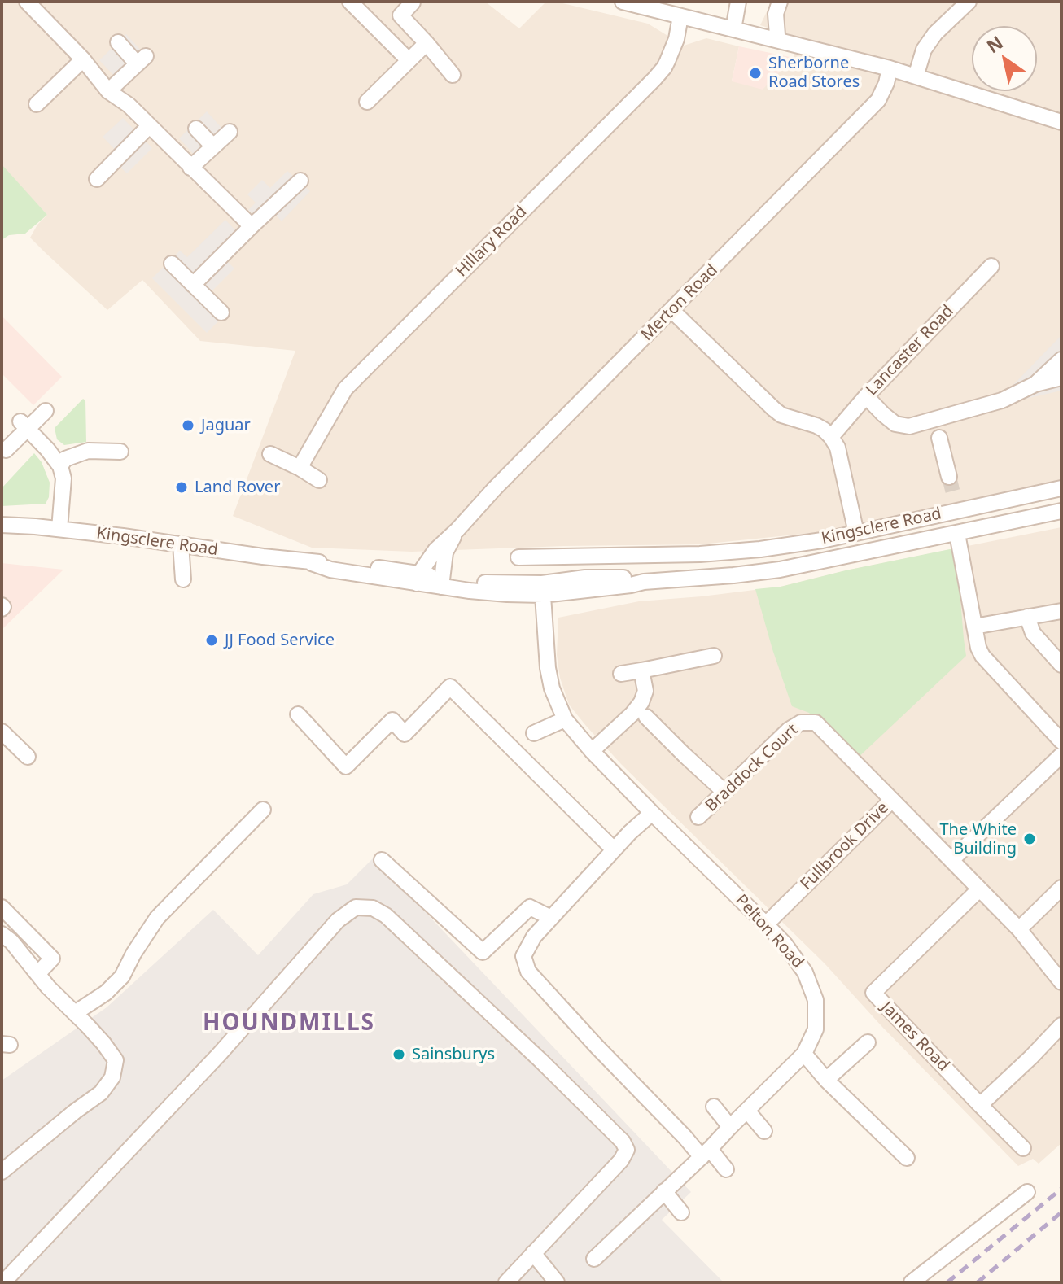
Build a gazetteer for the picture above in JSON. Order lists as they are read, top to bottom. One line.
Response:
{"streets":{"street":["Hillary Road","Merton Road","Lancaster Road","Kingsclere Road","Braddock Court","Fullbrook Drive","Pelton Road","James Road"]},"crossings":[["Merton Road","Kingsclere Road"],["Kingsclere Road","Pelton Road"],["Braddock Court","Fullbrook Drive"],["Fullbrook Drive","Pelton Road"],["Fullbrook Drive","James Road"]],"districts":["HOUNDMILLS"],"places":["Sherborne Road Stores","Jaguar","Land Rover","JJ Food Service","The White Building","Sainsburys"],"north":"top left"}
